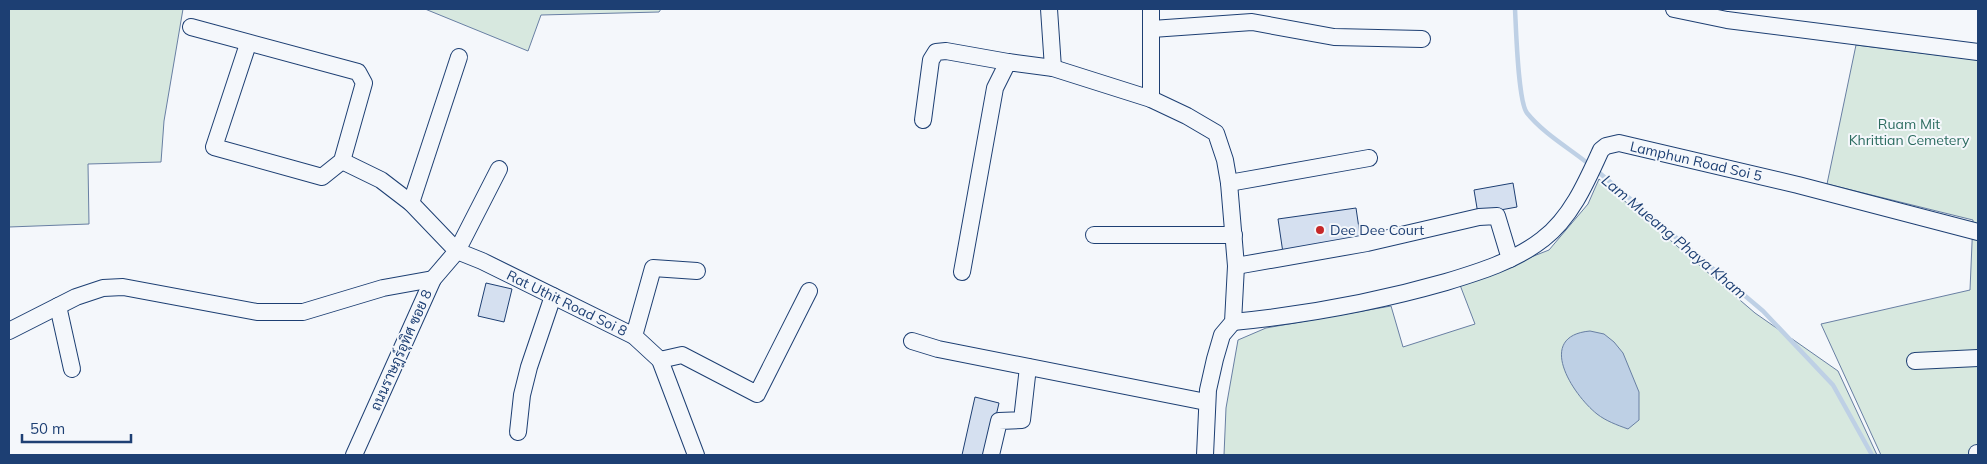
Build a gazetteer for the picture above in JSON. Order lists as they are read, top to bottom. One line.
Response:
{"streets":{"street":["Lamphun Road Soi 5","Rat Uthit Road Soi 8","ถนนราษฎร์อุทิศ ซอย 8"]},"crossings":[["Rat Uthit Road Soi 8","ถนนราษฎร์อุทิศ ซอย 8"]],"water":["Lam Mueang Phaya Kham"],"parks":["Ruam Mit Khrittian Cemetery"],"places":["Dee Dee Court"],"scale_bar":"50 m"}
